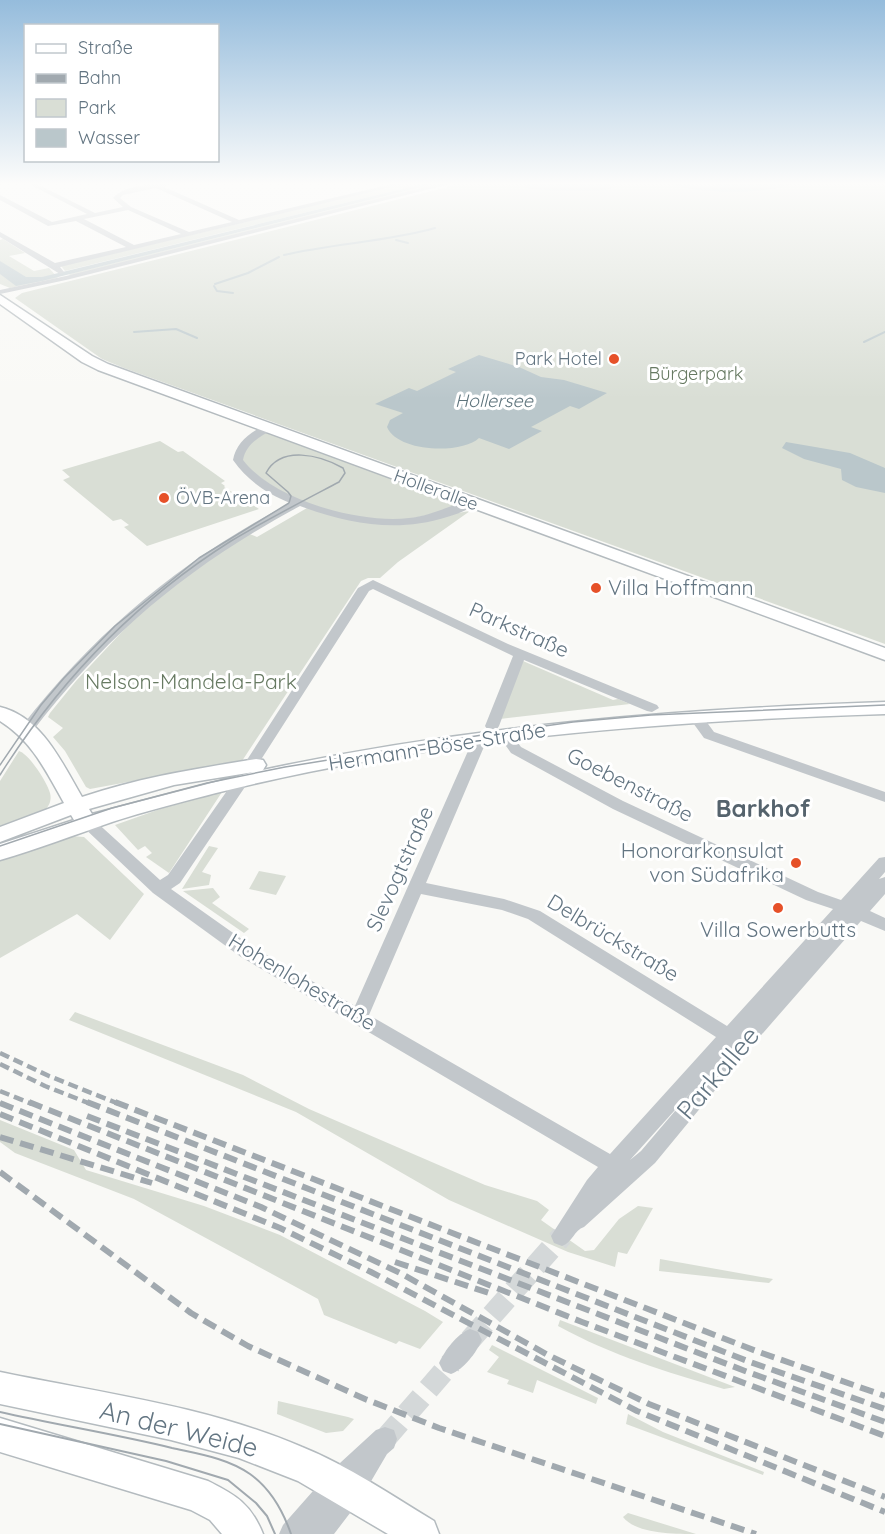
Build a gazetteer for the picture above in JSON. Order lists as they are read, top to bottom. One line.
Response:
{"streets":{"main road":["Hollerallee","Hermann-Böse-Straße","Hohenlohestraße","An der Weide"],"street":["Parkstraße","Goebenstraße","Slevogtstraße","Delbrückstraße","Parkallee"]},"crossings":[["Parkstraße","Hermann-Böse-Straße"],["Parkstraße","Slevogtstraße"],["Hermann-Böse-Straße","Goebenstraße"],["Hermann-Böse-Straße","Slevogtstraße"],["Hermann-Böse-Straße","Hohenlohestraße"],["Goebenstraße","Slevogtstraße"],["Goebenstraße","Parkallee"],["Slevogtstraße","Delbrückstraße"],["Slevogtstraße","Hohenlohestraße"],["Delbrückstraße","Parkallee"],["Hohenlohestraße","Parkallee"]],"districts":["Barkhof"],"water":["Hollersee"],"parks":["Bürgerpark","Nelson-Mandela-Park"],"places":["Park Hotel","ÖVB-Arena","Villa Hoffmann","Honorarkonsulat von Südafrika","Villa Sowerbutts"],"legend":["Straße","Bahn","Park","Wasser"]}
